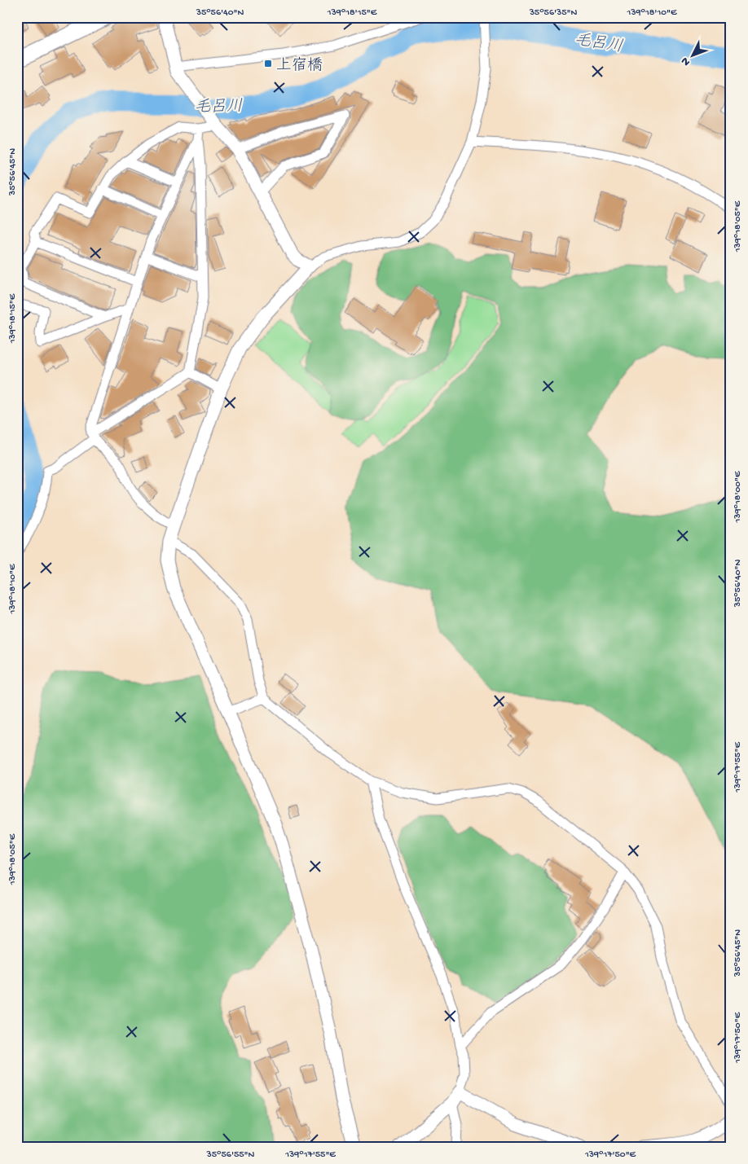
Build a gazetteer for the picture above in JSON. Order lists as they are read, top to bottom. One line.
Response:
{"water":["毛呂川"],"places":{"transit":["上宿橋"]},"north":"bottom left","coordinates":["35°56'40\"N","139°18'15\"E","35°56'35\"N","139°18'10\"E","35°56'45\"N","139°18'05\"E","139°18'00\"E","139°17'55\"E","139°17'50\"E","35°56'55\"N"]}
